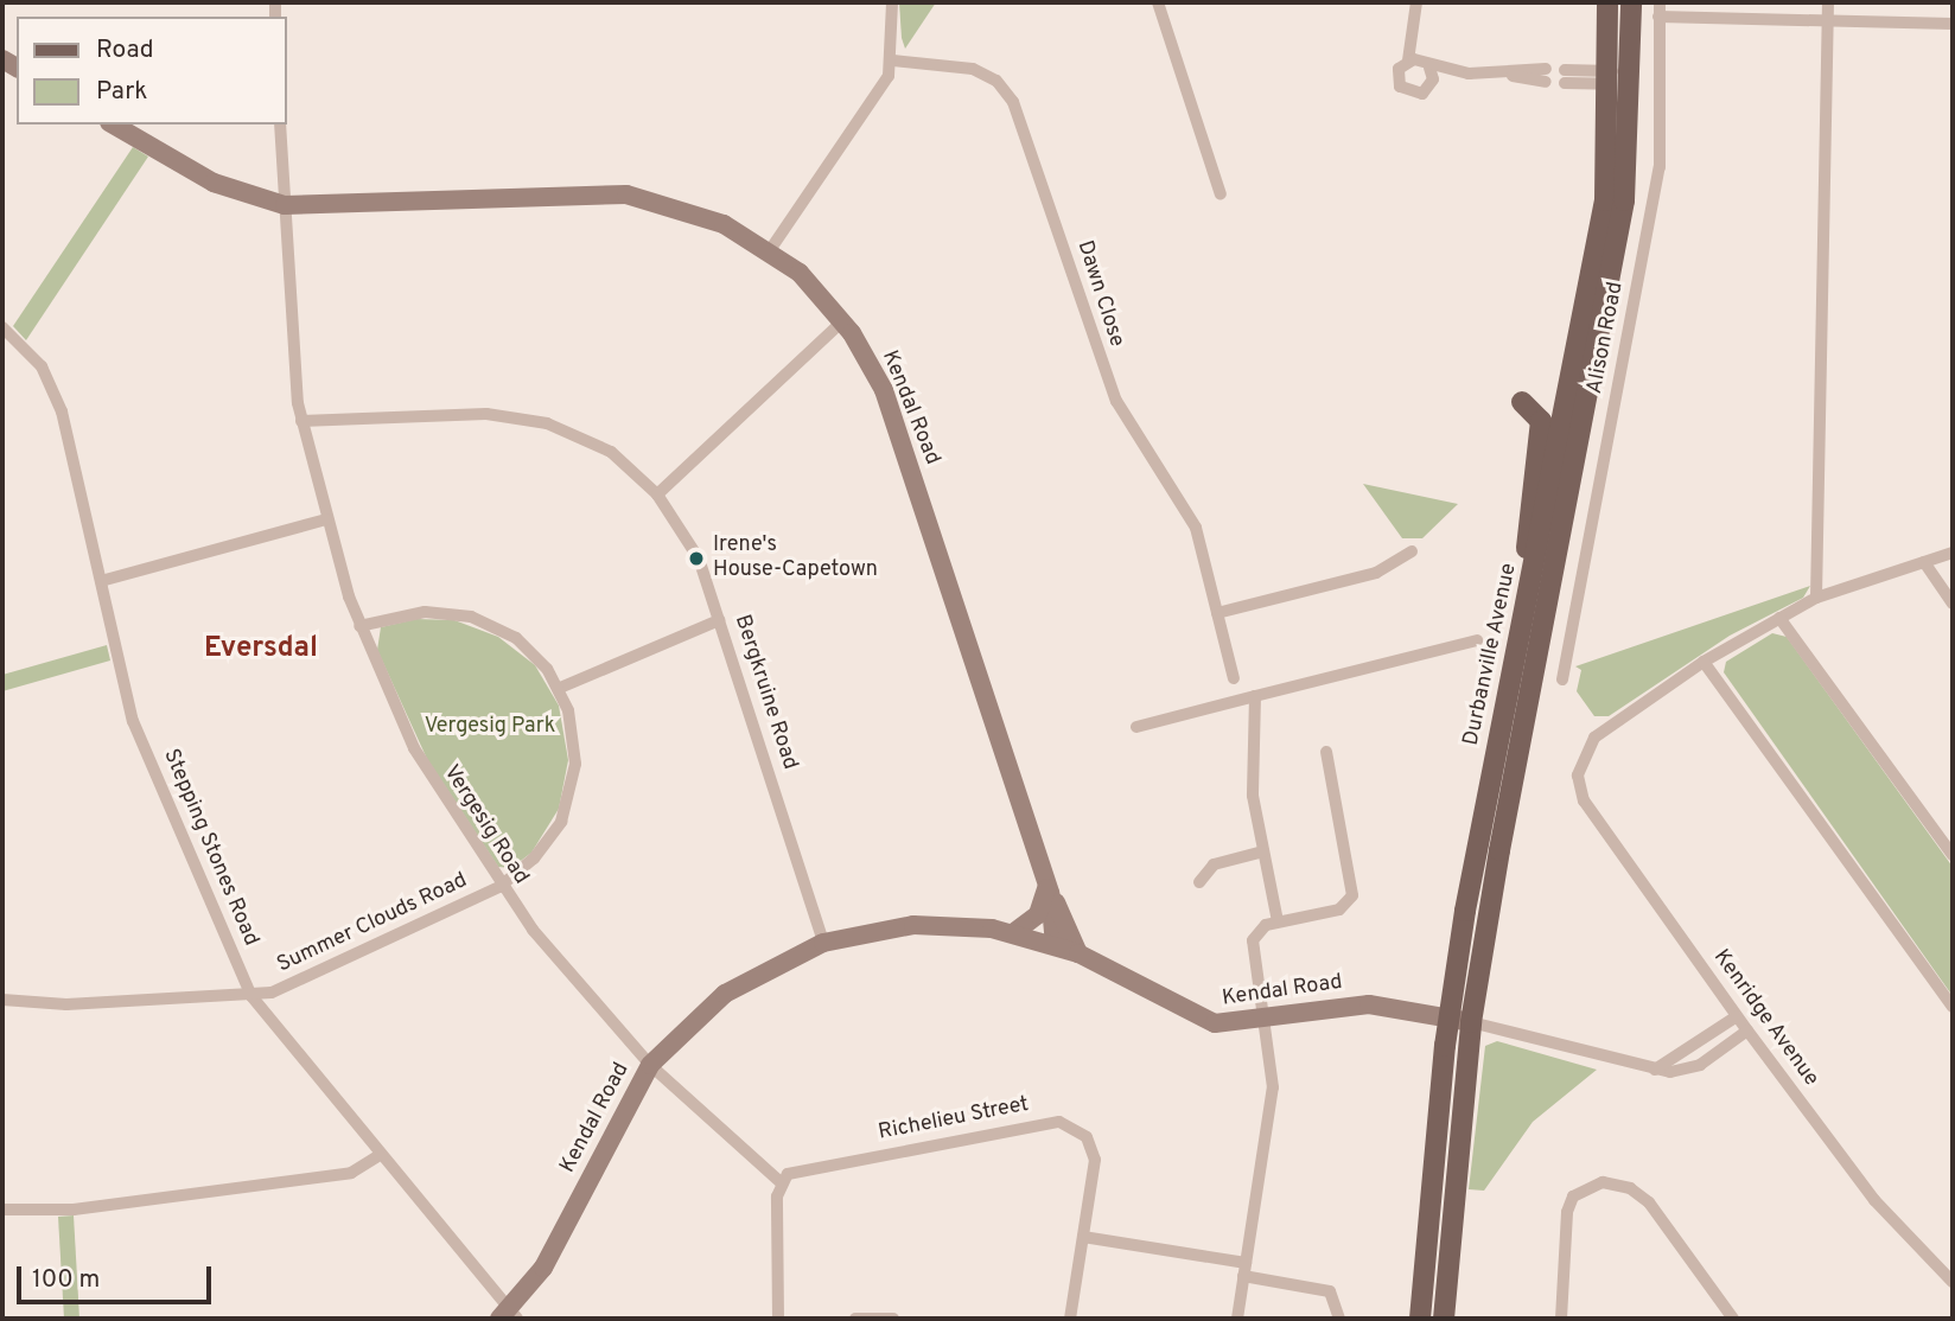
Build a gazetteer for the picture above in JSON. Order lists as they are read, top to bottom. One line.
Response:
{"streets":{"main road":["Durbanville Avenue"],"street":["Dawn Close","Alison Road","Kendal Road","Bergkruine Road","Vergesig Road","Stepping Stones Road","Summer Clouds Road","Kenridge Avenue","Richelieu Street"]},"crossings":[["Kendal Road","Durbanville Avenue"],["Kendal Road","Bergkruine Road"],["Kendal Road","Vergesig Road"],["Kendal Road","Stepping Stones Road"],["Kendal Road","Kenridge Avenue"],["Bergkruine Road","Vergesig Road"],["Vergesig Road","Summer Clouds Road"],["Vergesig Road","Richelieu Street"],["Stepping Stones Road","Summer Clouds Road"]],"districts":["Eversdal"],"parks":["Vergesig Park"],"places":["Irene's House-Capetown"],"legend":["Road","Park"],"scale_bar":"100 m"}
